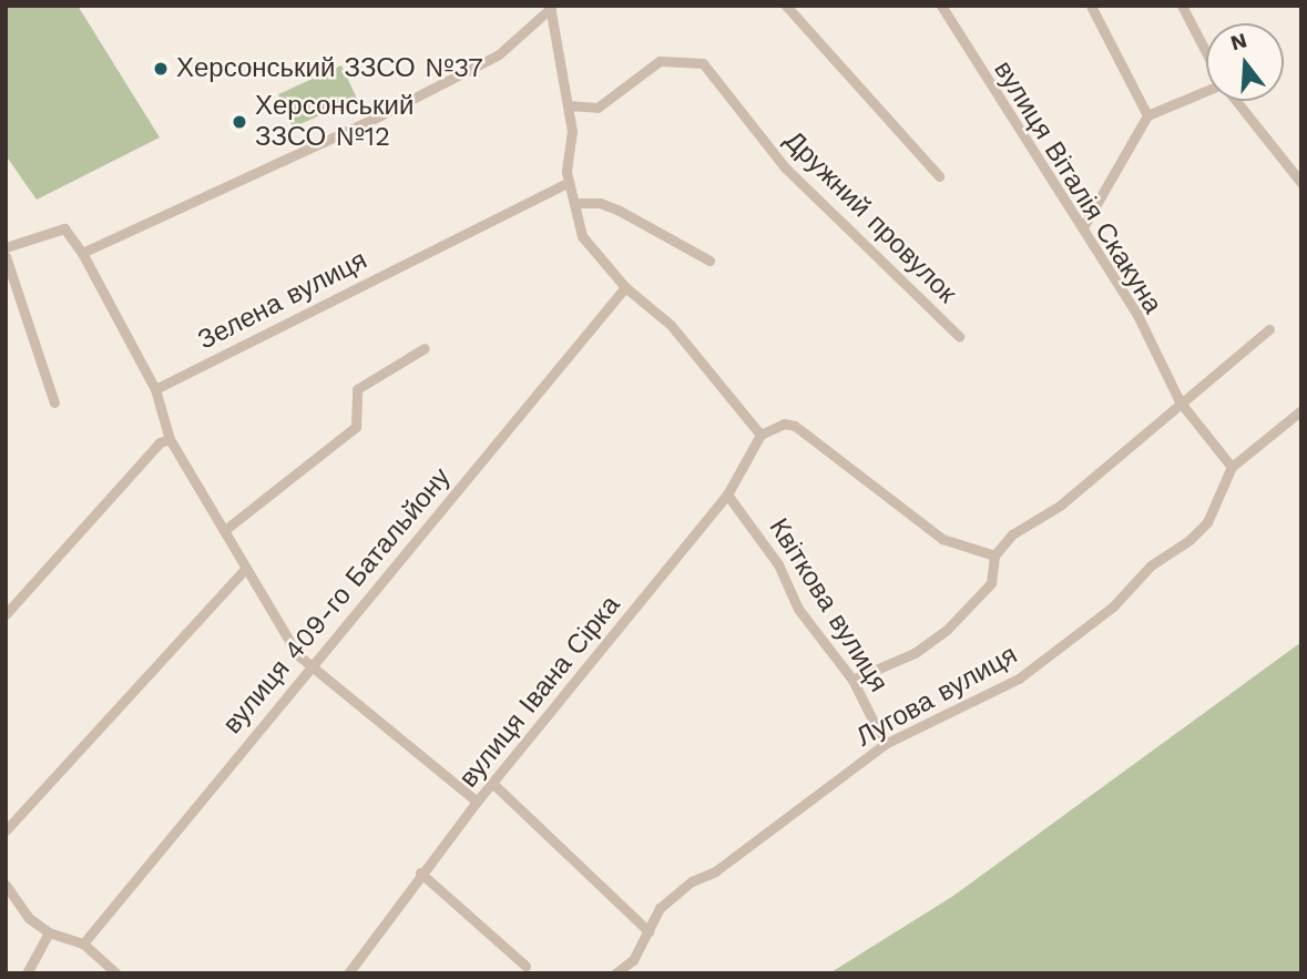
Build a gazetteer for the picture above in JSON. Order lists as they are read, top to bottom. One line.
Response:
{"streets":{"street":["вулиця Віталія Скакуна","Дружний провулок","Зелена вулиця","вулиця 409-го Батальйону","Квіткова вулиця","вулиця Івана Сірка","Лугова вулиця"]},"crossings":[["вулиця Віталія Скакуна","Лугова вулиця"],["Квіткова вулиця","вулиця Івана Сірка"],["Квіткова вулиця","Лугова вулиця"]],"places":["Херсонський ЗЗСО №37","Херсонський ЗЗСО №12"],"north":"top"}
